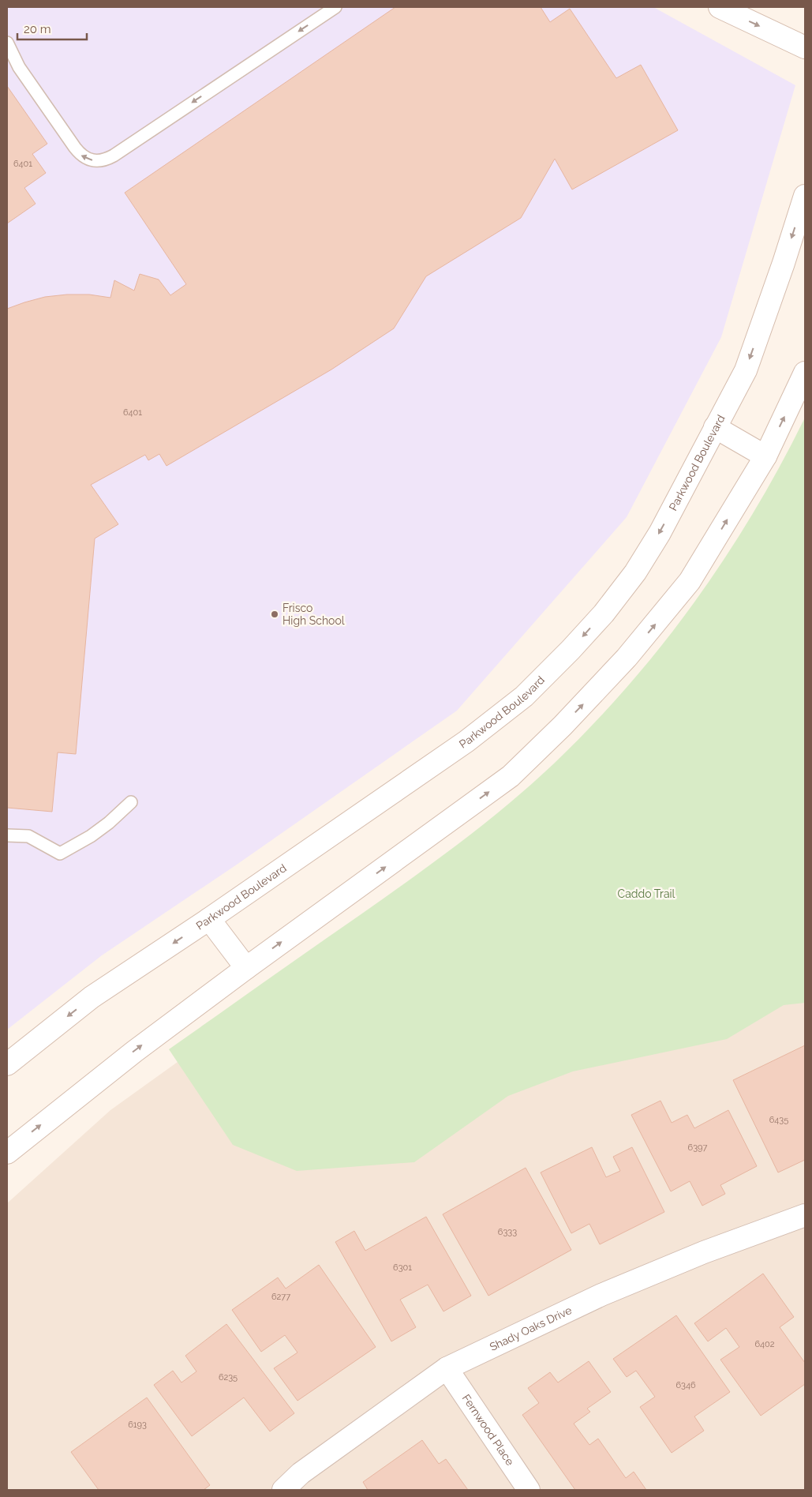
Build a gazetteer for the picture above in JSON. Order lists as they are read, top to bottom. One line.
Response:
{"streets":{"main road":["Parkwood Boulevard","Shady Oaks Drive","Fernwood Place"]},"crossings":[["Shady Oaks Drive","Fernwood Place"]],"parks":["Caddo Trail"],"places":["Frisco High School"],"house_numbers":["6401","6401","6435","6397","6333","6301","6277","6402","6235","6346","6193"],"scale_bar":"20 m"}
